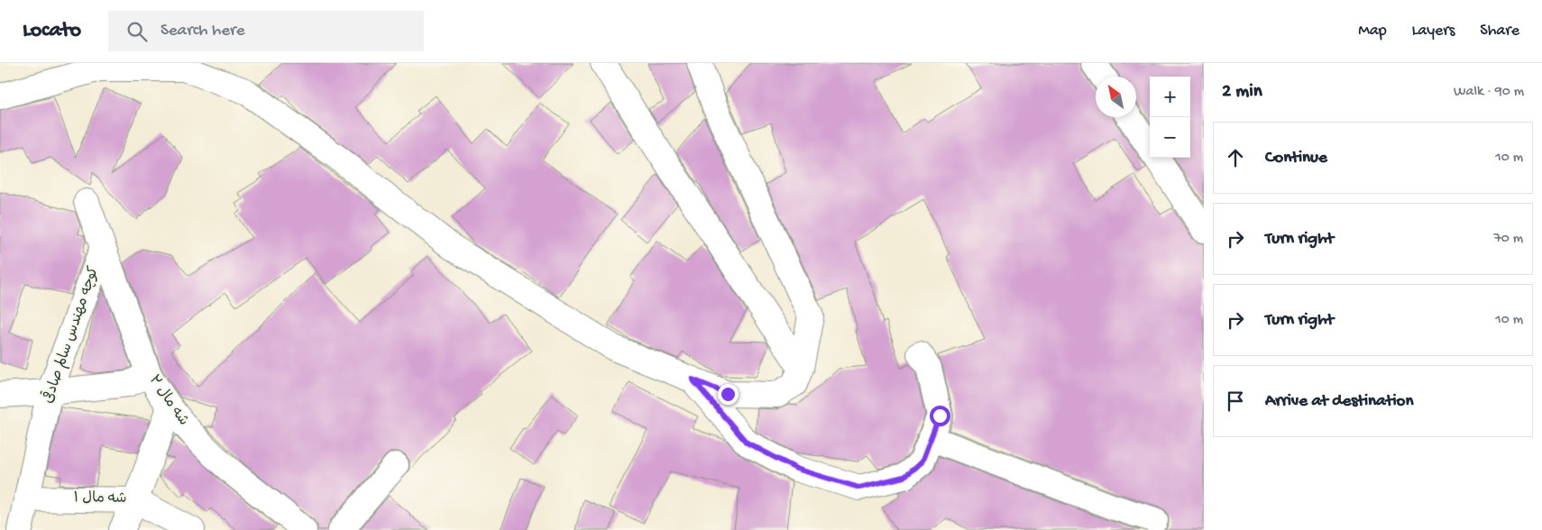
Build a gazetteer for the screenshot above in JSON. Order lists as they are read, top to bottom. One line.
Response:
{"streets":{"street":["کوچه مهندس سالم صادقی","شه مال ۲","شه مال ۱"]},"crossings":[["کوچه مهندس سالم صادقی","شه مال ۲"],["کوچه مهندس سالم صادقی","شه مال ۱"]],"north":"top left","page":{"header":"Locato","search":"Search here","nav":["Map","Layers","Share"],"heading":["2 min","Walk · 90 m"],"map_buttons":["+","−"],"list":[["Continue","10 m"],["Turn right","70 m"],["Turn right","10 m"],"Arrive at destination"]}}
